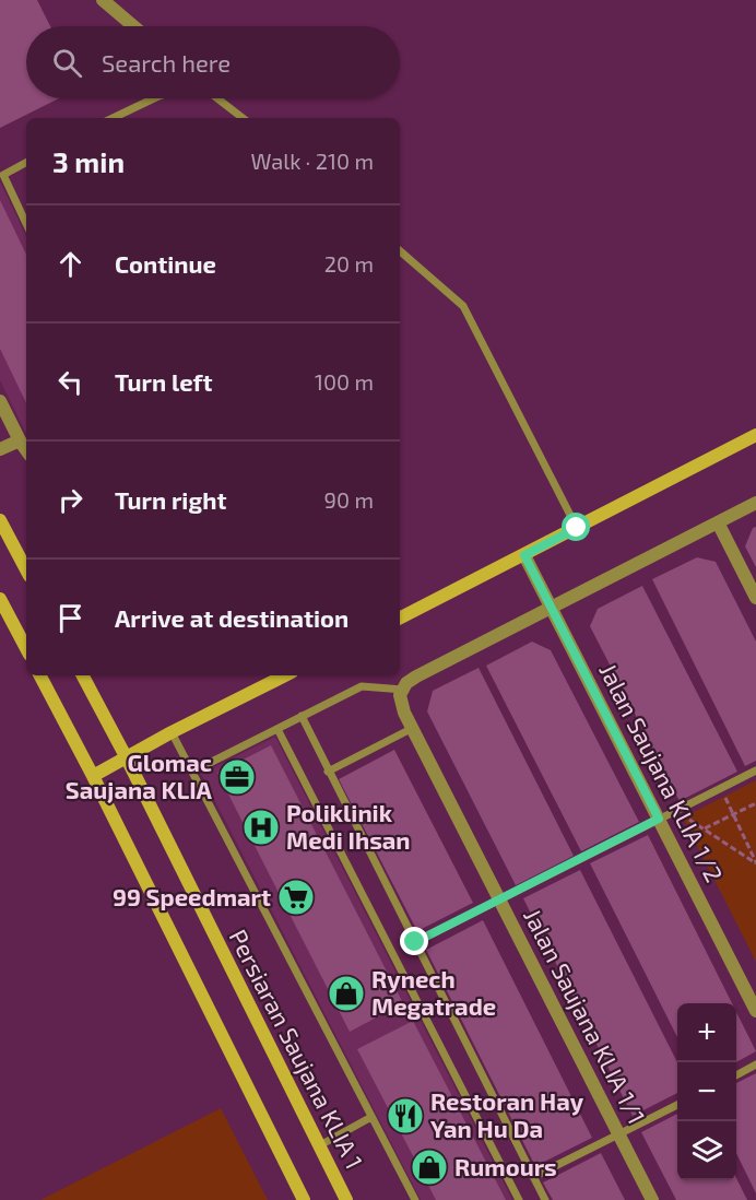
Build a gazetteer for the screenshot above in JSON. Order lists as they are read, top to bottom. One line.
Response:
{"streets":{"street":["Jalan Saujana KLIA 1/2","Jalan Saujana KLIA 1/1","Persiaran Saujana KLIA 1"]},"places":{"office":["Glomac Saujana KLIA"],"hospital":["Poliklinik Medi Ihsan"],"supermarket":["99 Speedmart"],"shop":["Rynech Megatrade","Rumours"],"restaurant":["Restoran Hay Yan Hu Da"]},"page":{"search":"Search here","heading":["3 min","Walk · 210 m"],"list":[["Continue","20 m"],["Turn left","100 m"],["Turn right","90 m"],"Arrive at destination"],"map_buttons":["+","−"]}}
